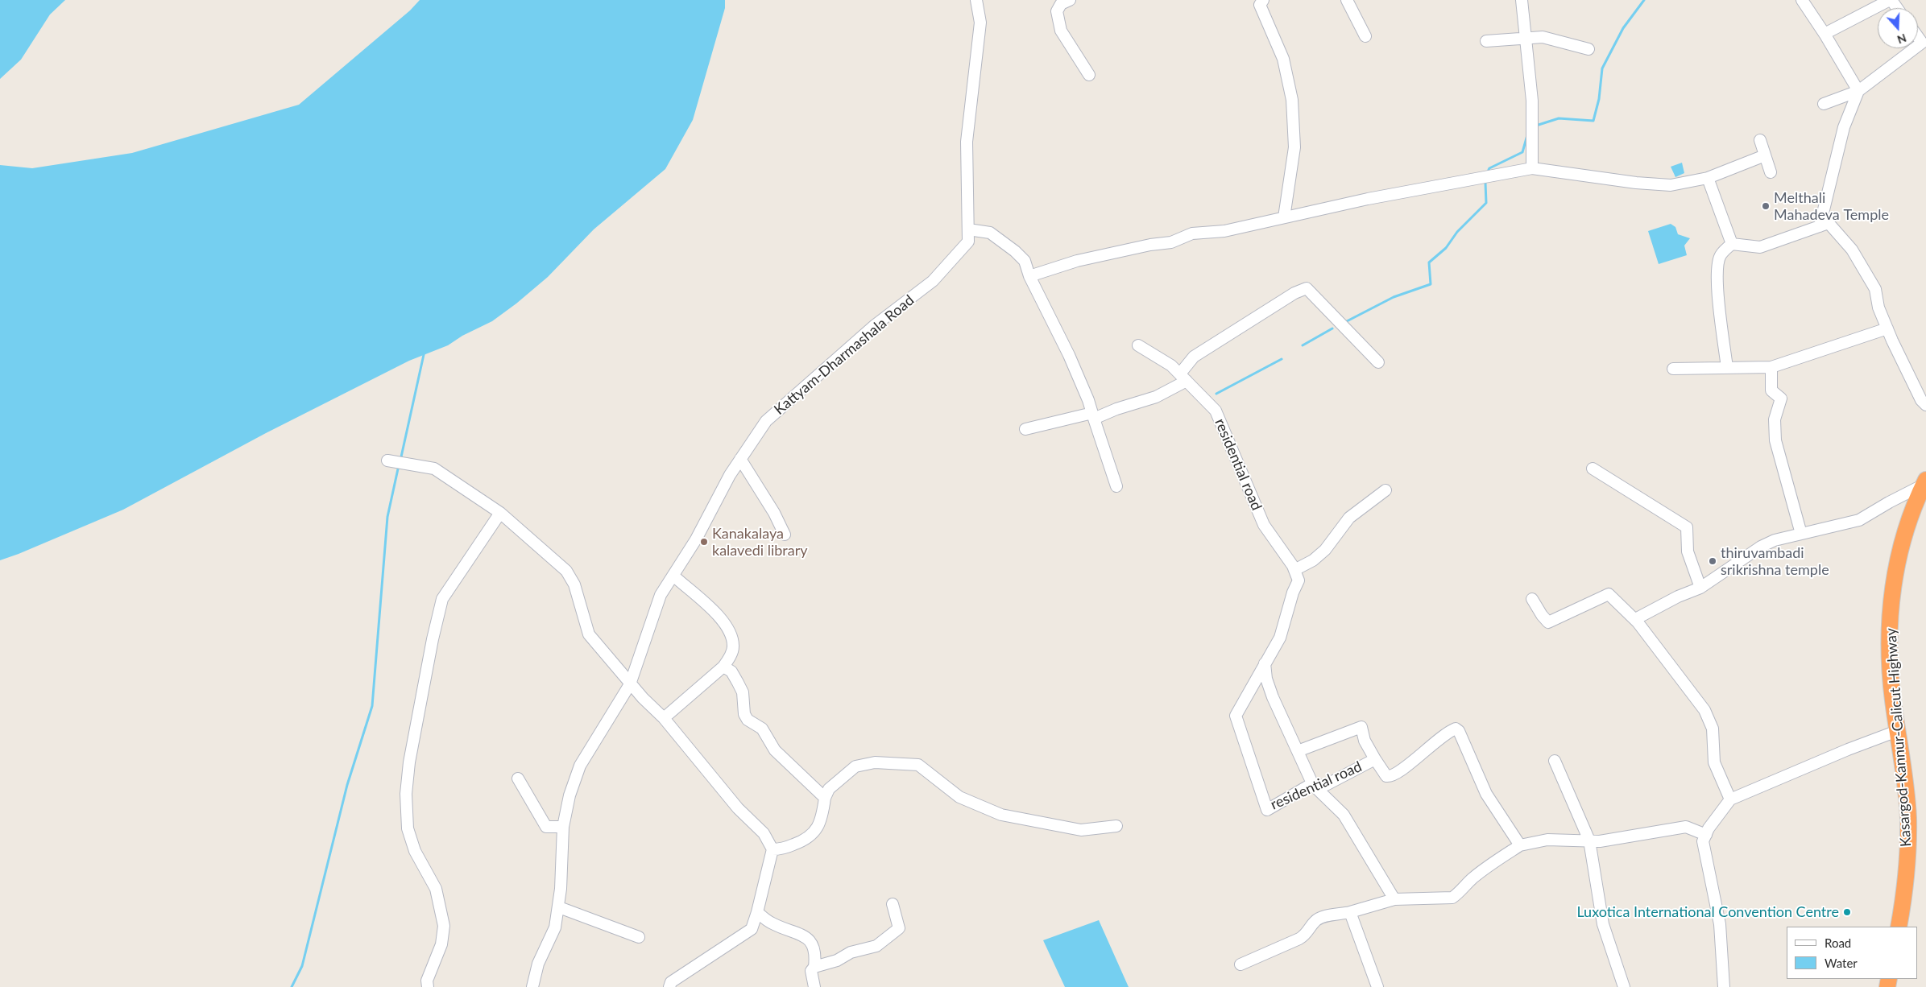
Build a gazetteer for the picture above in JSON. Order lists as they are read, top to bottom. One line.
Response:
{"streets":{"highway":["Kasargod-Kannur-Calicut Highway"],"street":["Kattyam-Dharmashala Road","residential road"]},"places":["Melthali Mahadeva Temple","Kanakalaya kalavedi library","thiruvambadi srikrishna temple","Luxotica International Convention Centre"],"legend":["Road","Water"],"north":"bottom"}
